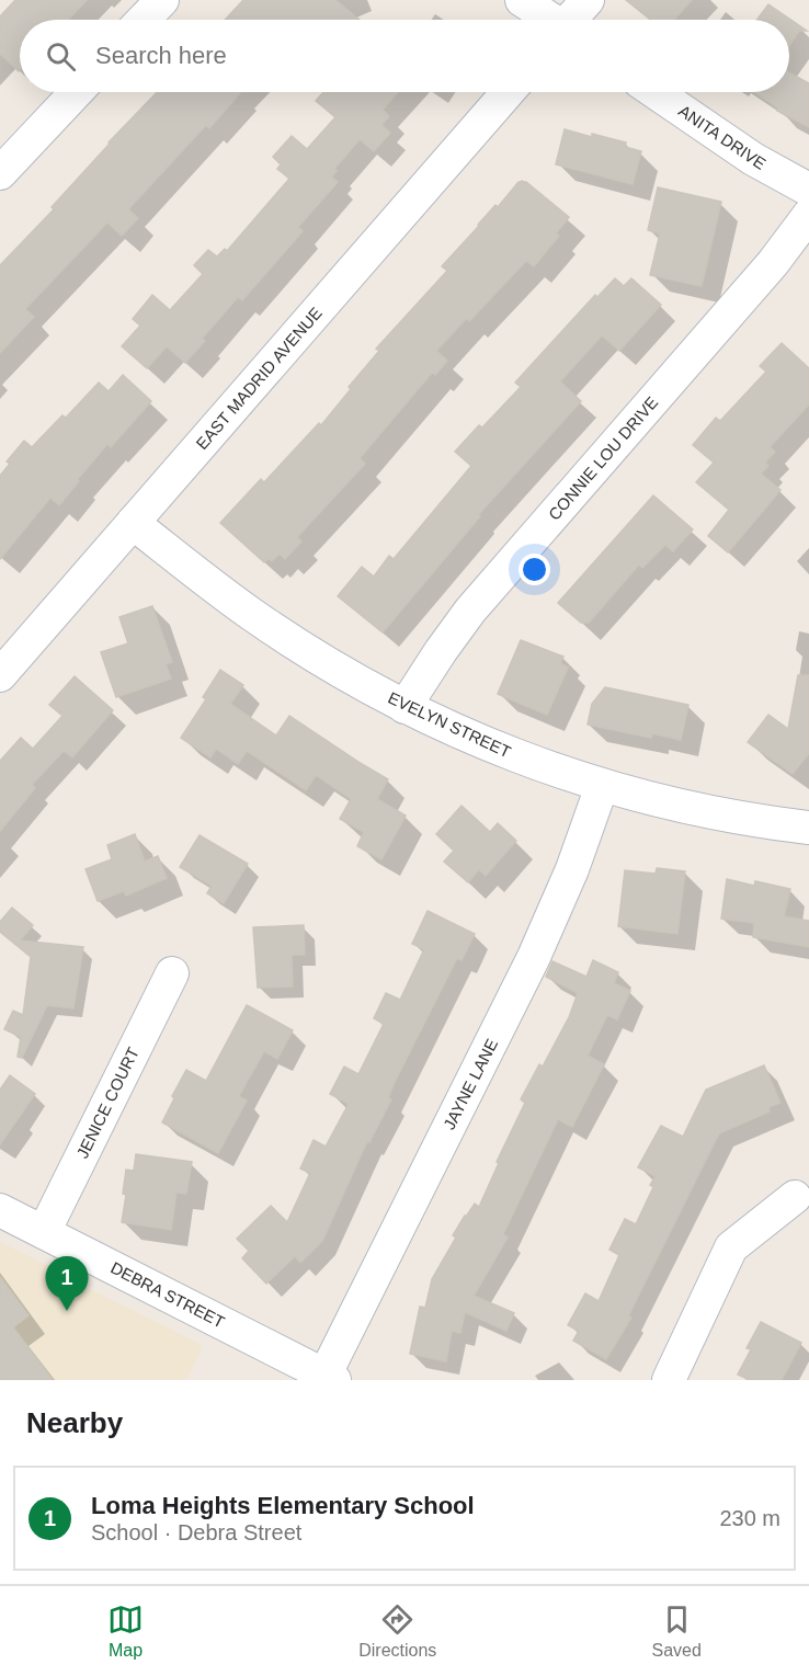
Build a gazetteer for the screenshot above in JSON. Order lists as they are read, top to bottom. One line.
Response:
{"streets":{"street":["ANITA DRIVE","EAST MADRID AVENUE","CONNIE LOU DRIVE","EVELYN STREET","JAYNE LANE","JENICE COURT","DEBRA STREET"]},"crossings":[["EAST MADRID AVENUE","EVELYN STREET"],["CONNIE LOU DRIVE","EVELYN STREET"],["EVELYN STREET","JAYNE LANE"],["JAYNE LANE","DEBRA STREET"],["JENICE COURT","DEBRA STREET"]],"page":{"search":"Search here","pins":"1","heading":"Nearby","list":[{"mark":"1","name":"Loma Heights Elementary School","note":"School · Debra Street","value":"230 m"}],"nav":["Map","Directions","Saved"]}}
